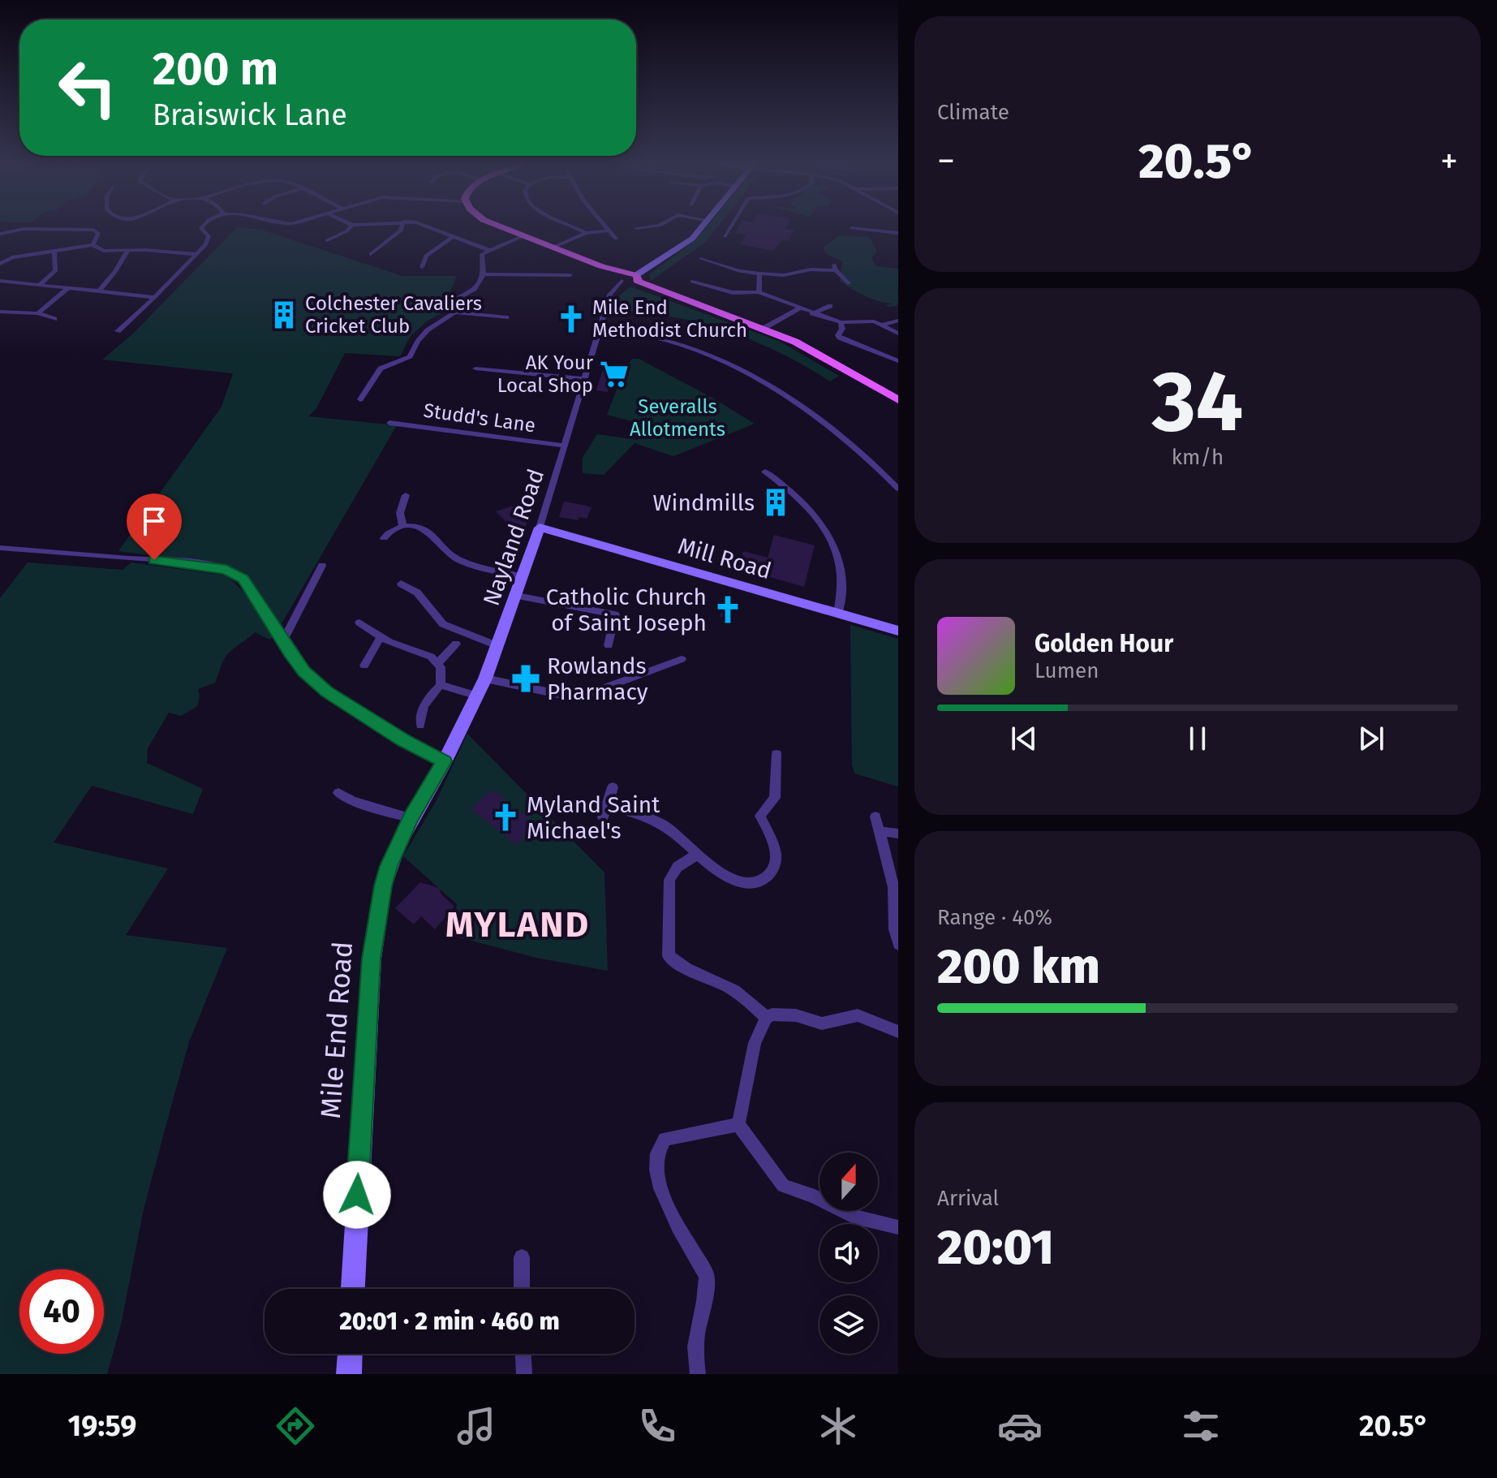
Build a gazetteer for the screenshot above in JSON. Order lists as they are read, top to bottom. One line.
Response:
{"streets":{"street":["Studd's Lane","Nayland Road","Mill Road","Mile End Road"]},"crossings":[["Studd's Lane","Nayland Road"],["Nayland Road","Mill Road"],["Nayland Road","Mile End Road"]],"districts":["MYLAND"],"parks":["Severalls Allotments"],"places":{"building":["Colchester Cavaliers Cricket Club","Windmills"],"church":["Mile End Methodist Church","Catholic Church of Saint Joseph","Myland Saint Michael's"],"supermarket":["AK Your Local Shop"],"pharmacy":["Rowlands Pharmacy"]},"north":"top","page":{"tile":["Climate",["34","km/h"],["Range · 40%","200 km"],["Arrival","20:01"]],"turn":["200 m","Braiswick Lane"],"heat":["−","20.5°","+"],"song":["Golden Hour","Lumen"],"limit":"40","trip":"20:01 · 2 min · 460 m","tabs":["19:59","20.5°"]}}
